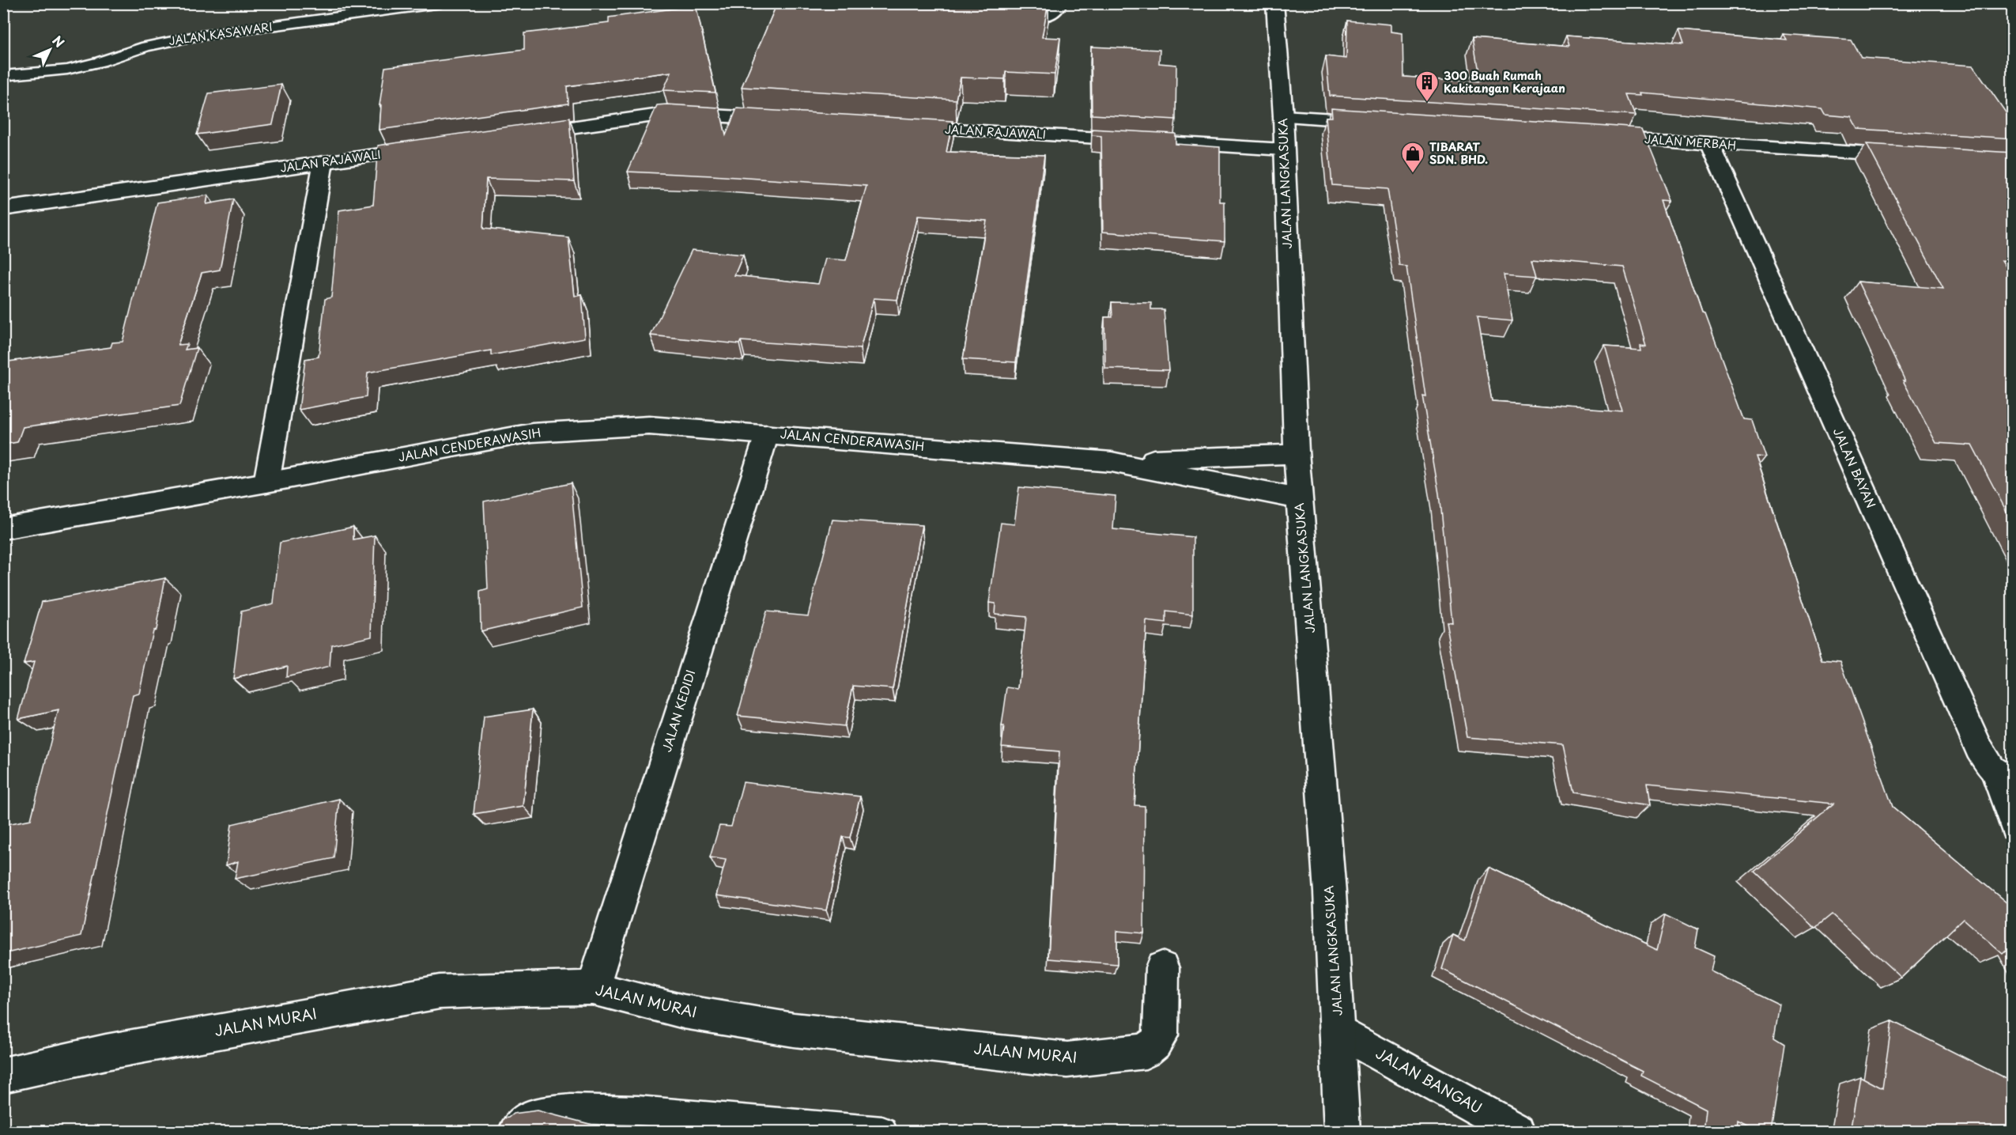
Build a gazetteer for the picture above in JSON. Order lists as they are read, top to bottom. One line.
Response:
{"streets":{"street":["JALAN RAJAWALI","JALAN MERBAH","JALAN LANGKASUKA","JALAN CENDERAWASIH","JALAN BAYAN","JALAN KEDIDI","JALAN MURAI","JALAN BANGAU"],"lane":["JALAN KASAWARI"]},"crossings":[["JALAN RAJAWALI","JALAN LANGKASUKA"],["JALAN MERBAH","JALAN BAYAN"],["JALAN LANGKASUKA","JALAN CENDERAWASIH"],["JALAN LANGKASUKA","JALAN BANGAU"],["JALAN CENDERAWASIH","JALAN KEDIDI"],["JALAN KEDIDI","JALAN MURAI"]],"places":{"building":["300 Buah Rumah Kakitangan Kerajaan"],"shop":["TIBARAT SDN. BHD."]},"north":"top right"}
